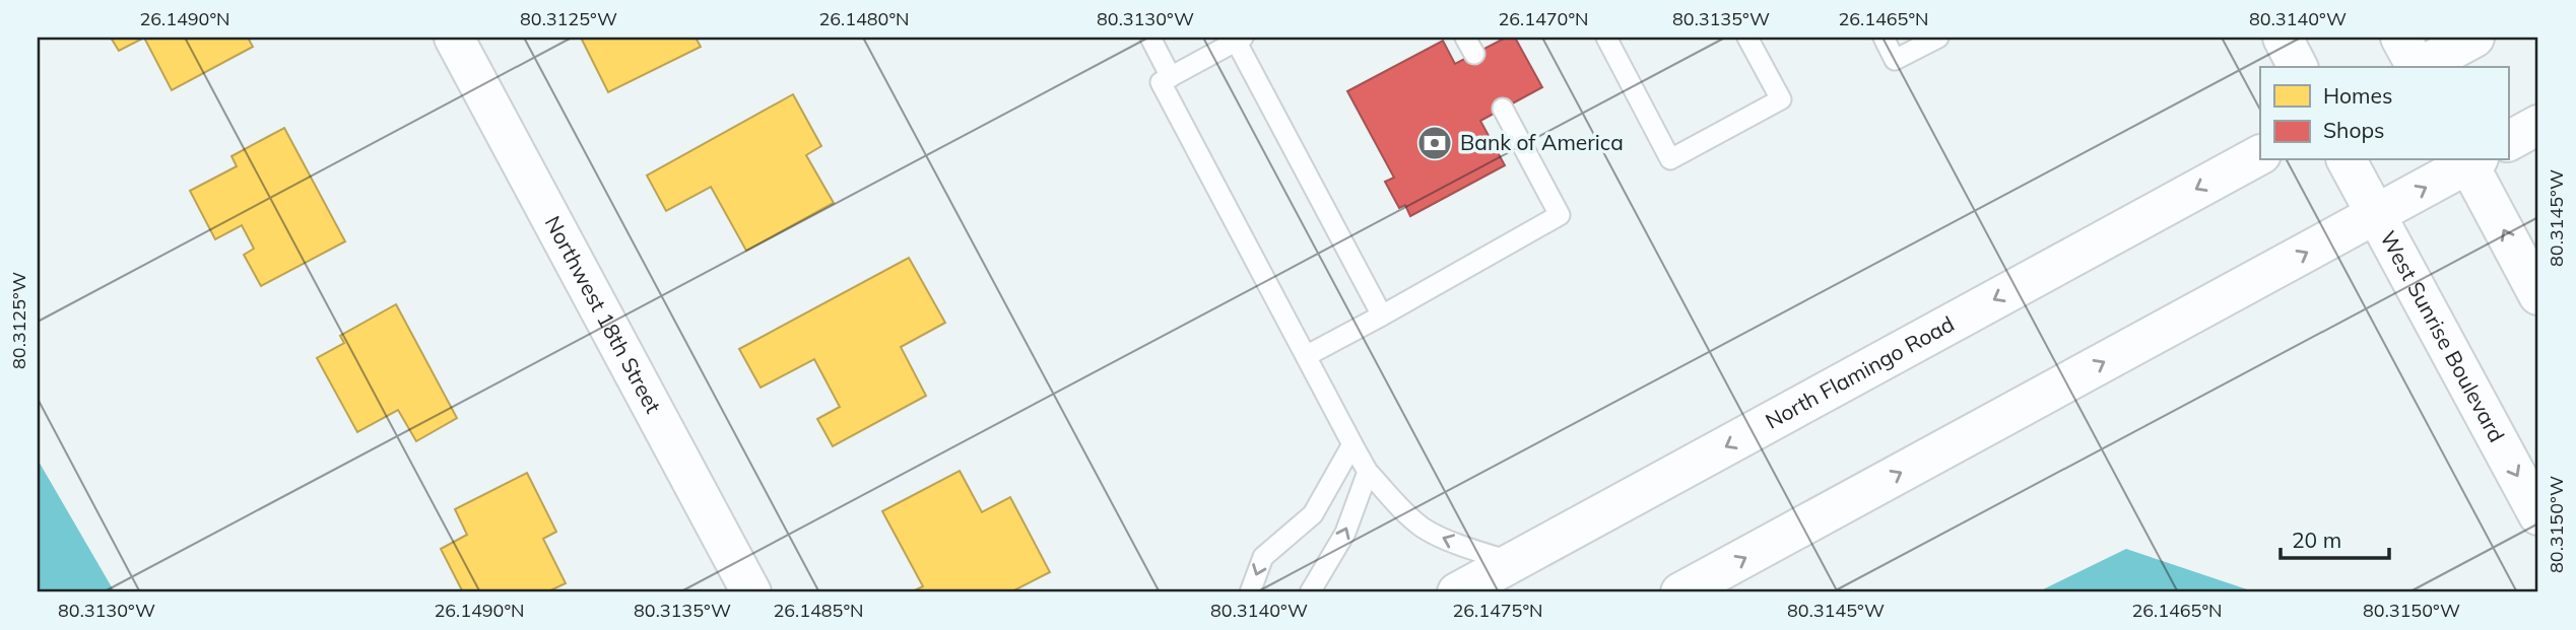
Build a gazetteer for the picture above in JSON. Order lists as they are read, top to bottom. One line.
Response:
{"streets":{"main road":["Northwest 18th Street","West Sunrise Boulevard","North Flamingo Road"]},"places":{"bank":["Bank of America"]},"legend":["Homes","Shops"],"scale_bar":"20 m","coordinates":["26.1490°N","80.3125°W","26.1480°N","80.3130°W","26.1470°N","80.3135°W","26.1465°N","80.3140°W","80.3145°W","80.3150°W","26.1485°N","26.1475°N"]}
